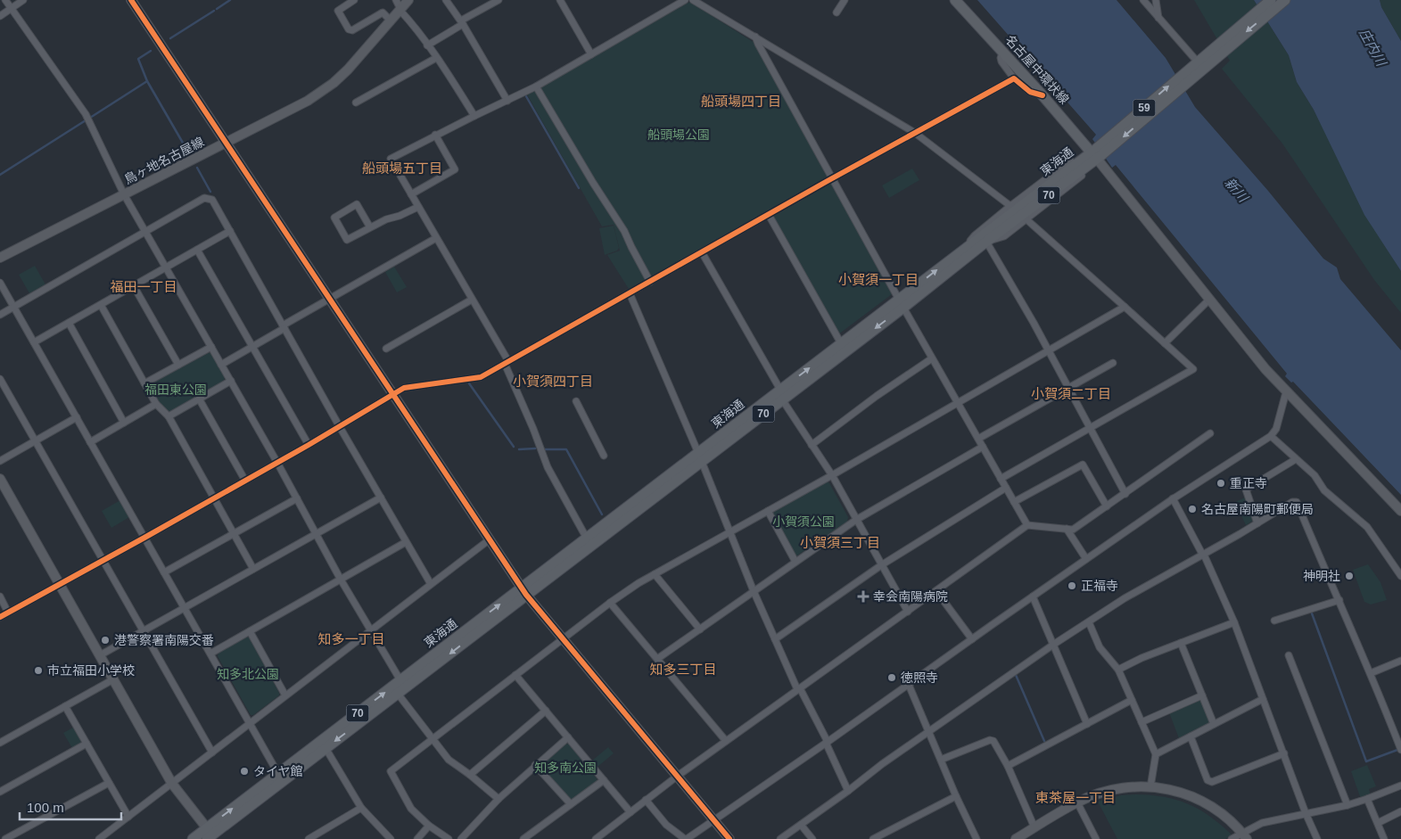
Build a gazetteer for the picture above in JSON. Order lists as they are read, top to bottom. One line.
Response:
{"streets":{"main road":["名古屋中環状線","59","東海通","70"],"street":["鳥ヶ地名古屋線"]},"crossings":[["名古屋中環状線","東海通"]],"districts":["船頭場四丁目","船頭場五丁目","小賀須一丁目","福田一丁目","小賀須四丁目","小賀須二丁目","小賀須三丁目","知多一丁目","知多三丁目","東茶屋一丁目"],"water":["庄内川","新川"],"parks":["船頭場公園","福田東公園","小賀須公園","知多北公園","知多南公園"],"places":{"other":["重正寺","名古屋南陽町郵便局","神明社","正福寺","港警察署南陽交番","市立福田小学校","徳照寺","タイヤ館"],"health":["幸会南陽病院"]},"scale_bar":"100 m"}
